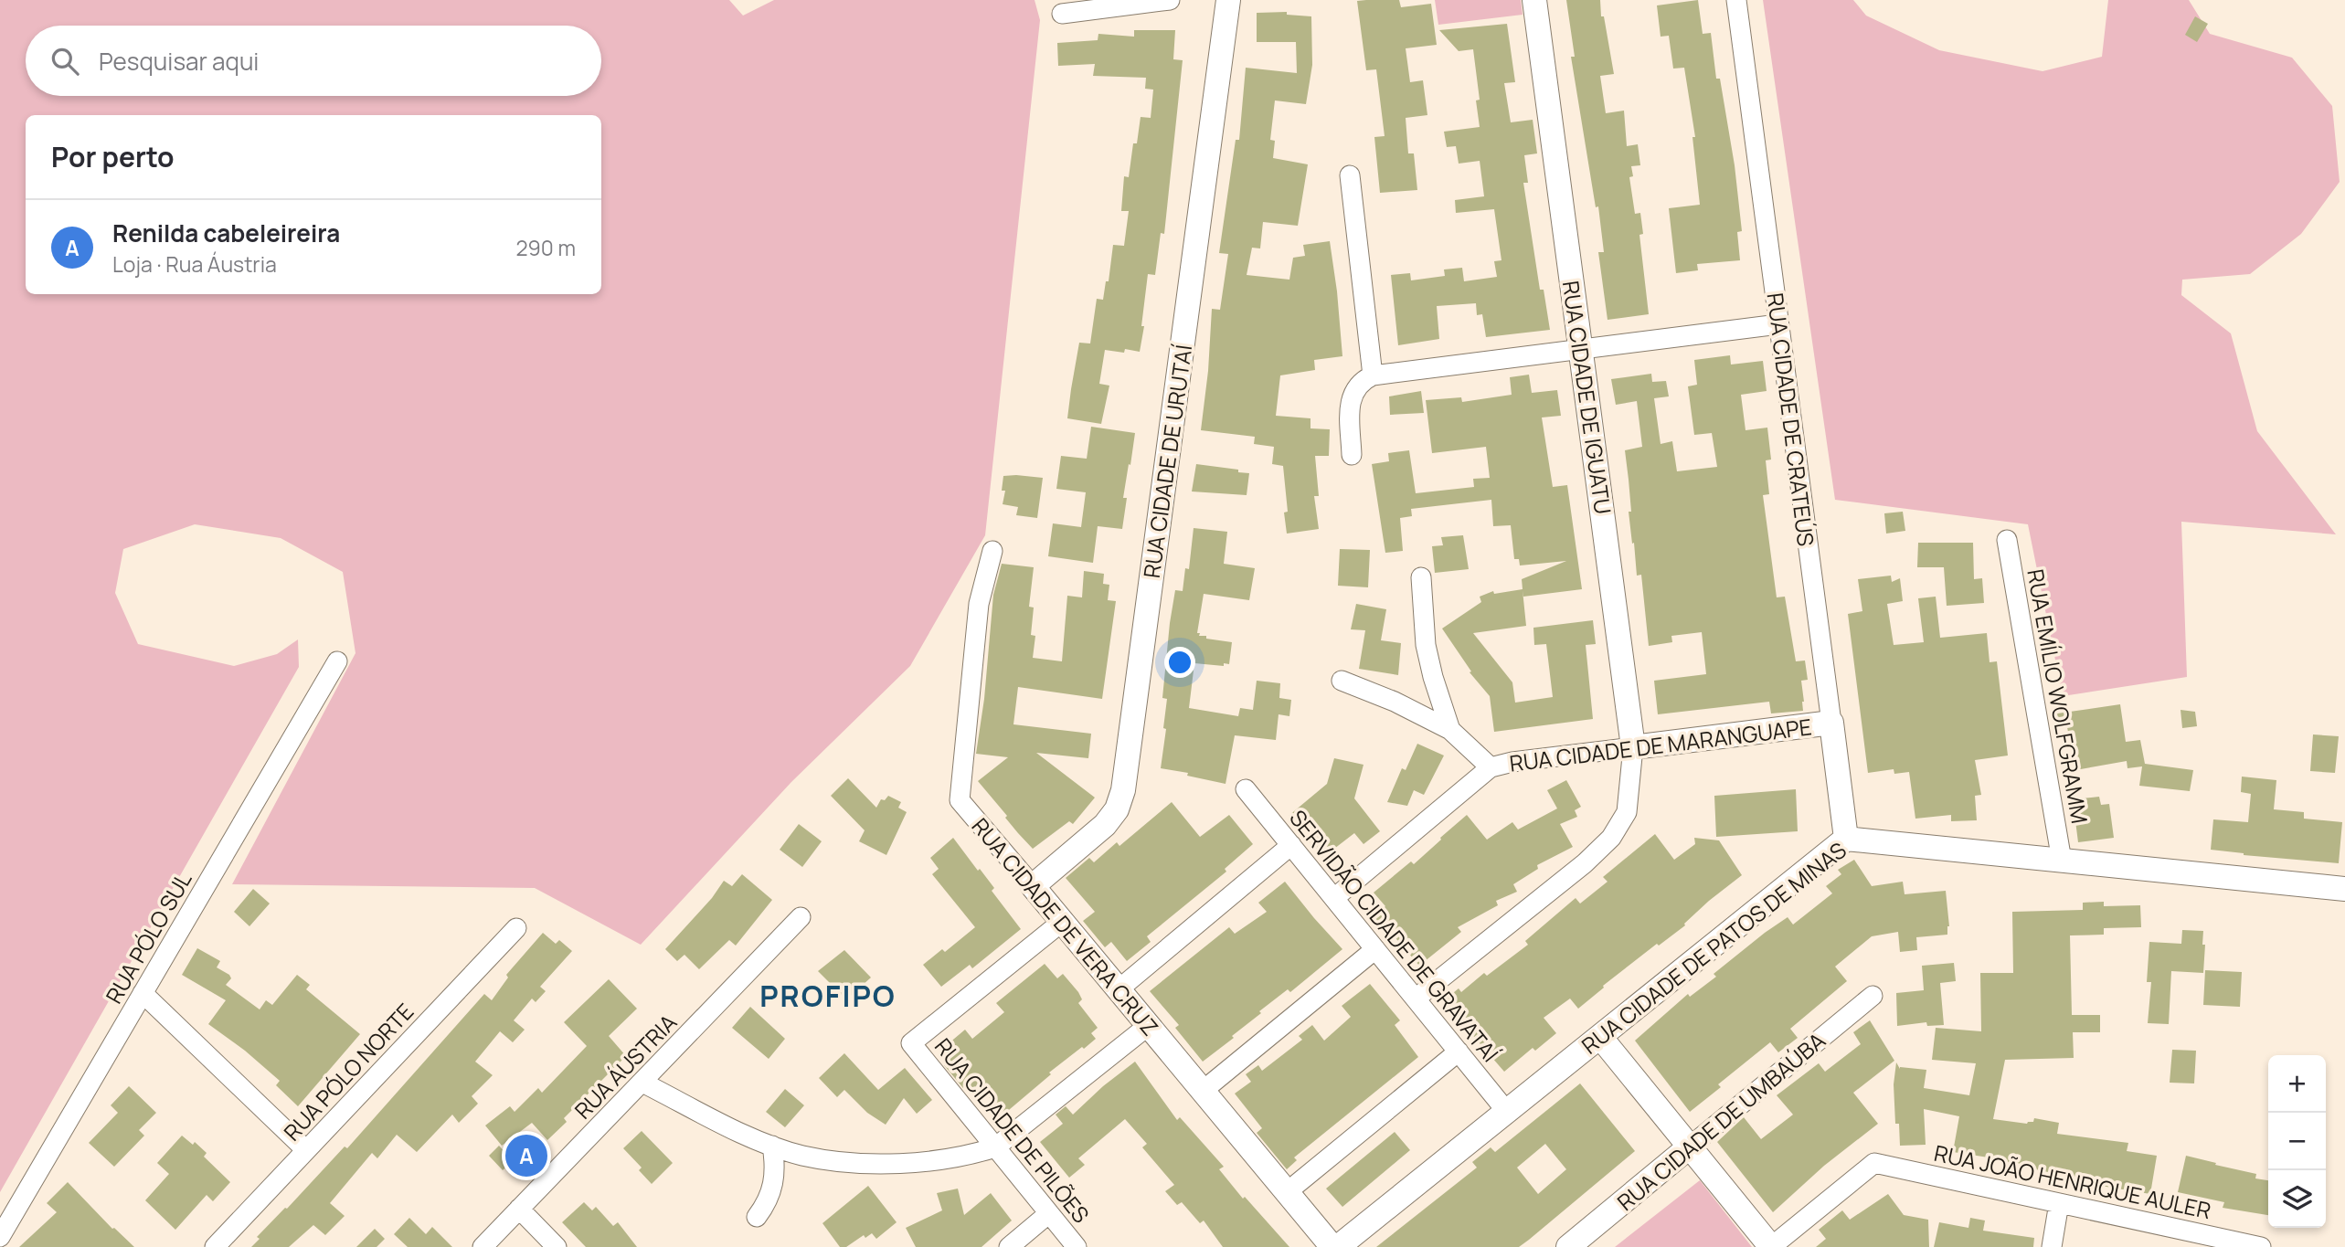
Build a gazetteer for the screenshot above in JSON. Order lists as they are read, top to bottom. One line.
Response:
{"streets":{"street":["RUA CIDADE DE IGUATU","RUA CIDADE DE CRATEÚS","RUA CIDADE DE URUTAÍ","RUA EMÍLIO WOLFGRAMM","RUA CIDADE DE MARANGUAPE","RUA CIDADE DE VERA CRUZ","SERVIDÃO CIDADE DE GRAVATAÍ","RUA PÓLO SUL","RUA CIDADE DE PATOS DE MINAS","RUA ÁUSTRIA","RUA PÓLO NORTE","RUA CIDADE DE UMBAÚBA","RUA CIDADE DE PILÕES","RUA JOÃO HENRIQUE AULER"]},"crossings":[["RUA CIDADE DE IGUATU","RUA CIDADE DE MARANGUAPE"],["RUA CIDADE DE IGUATU","SERVIDÃO CIDADE DE GRAVATAÍ"],["RUA CIDADE DE CRATEÚS","RUA CIDADE DE MARANGUAPE"],["RUA CIDADE DE CRATEÚS","RUA CIDADE DE PATOS DE MINAS"],["RUA CIDADE DE URUTAÍ","RUA CIDADE DE VERA CRUZ"],["RUA EMÍLIO WOLFGRAMM","RUA CIDADE DE PATOS DE MINAS"],["RUA CIDADE DE VERA CRUZ","RUA CIDADE DE PILÕES"],["SERVIDÃO CIDADE DE GRAVATAÍ","RUA CIDADE DE PATOS DE MINAS"]],"districts":["PROFIPO"],"page":{"search":"Pesquisar aqui","heading":"Por perto","list":[{"mark":"A","name":"Renilda cabeleireira","note":"Loja · Rua Áustria","value":"290 m"}],"map_buttons":["+","−"],"pins":"A"}}
